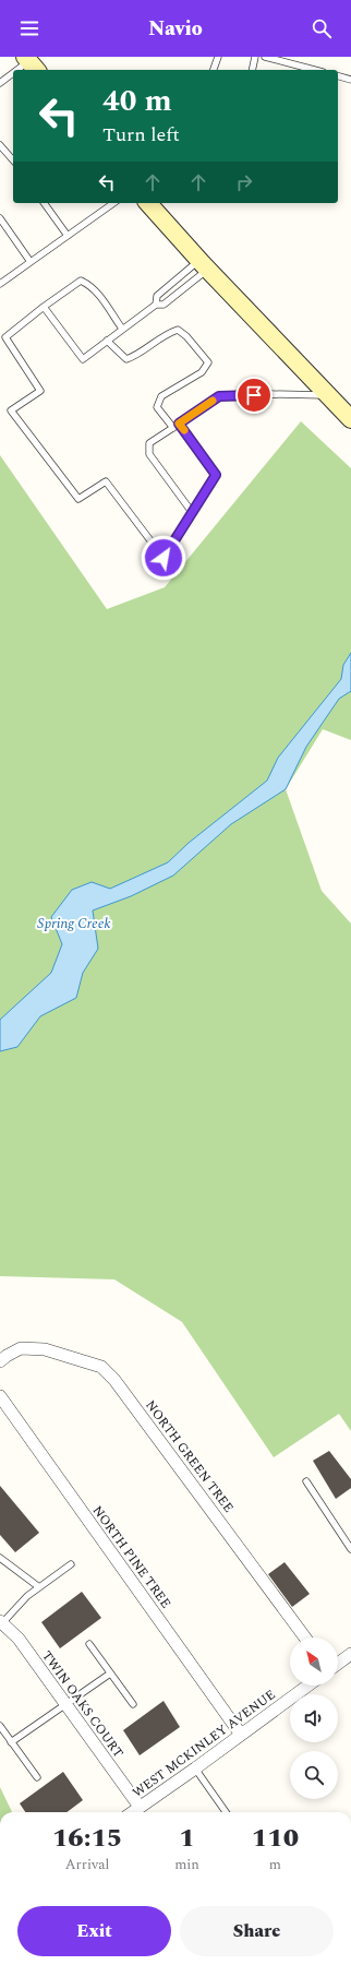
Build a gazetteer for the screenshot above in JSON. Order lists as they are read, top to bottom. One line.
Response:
{"streets":{"street":["NORTH GREEN TREE","NORTH PINE TREE","TWIN OAKS COURT","WEST MCKINLEY AVENUE"]},"crossings":[["NORTH PINE TREE","WEST MCKINLEY AVENUE"],["TWIN OAKS COURT","WEST MCKINLEY AVENUE"]],"water":["Spring Creek"],"north":"top left","page":{"header":"Navio","turn":["40 m","Turn left"],"eta":["16:15","Arrival","1","min","110","m"],"buttons":["Exit","Share"]}}
